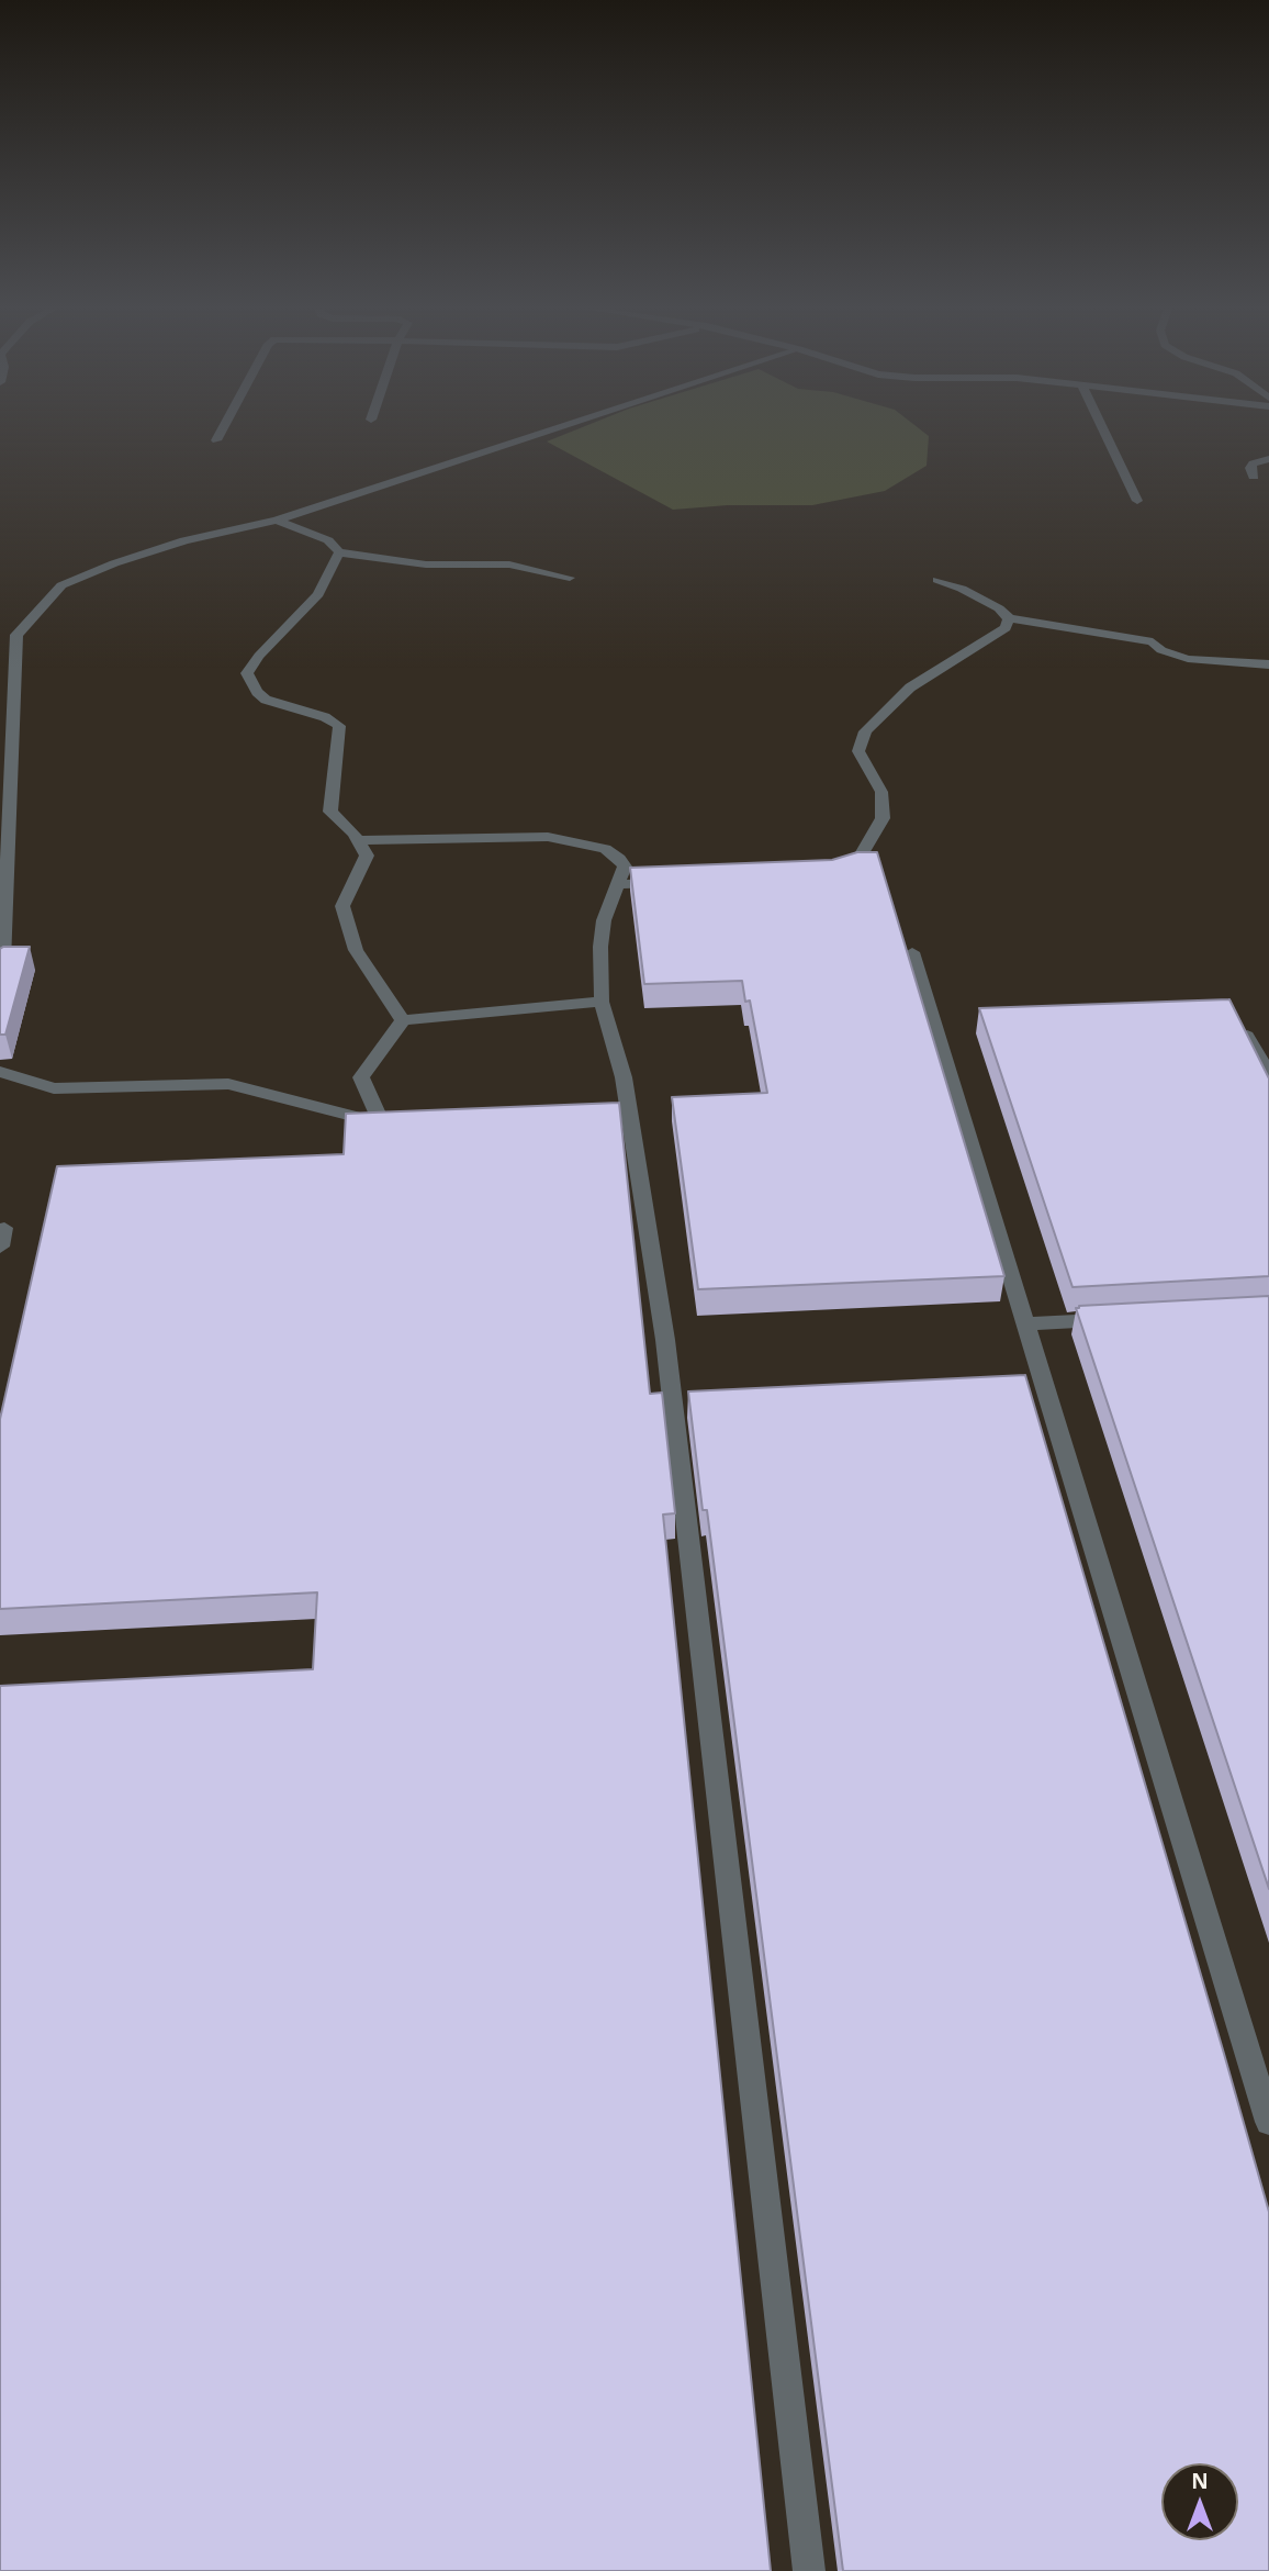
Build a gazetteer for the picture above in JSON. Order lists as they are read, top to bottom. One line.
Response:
{"north":"top"}
